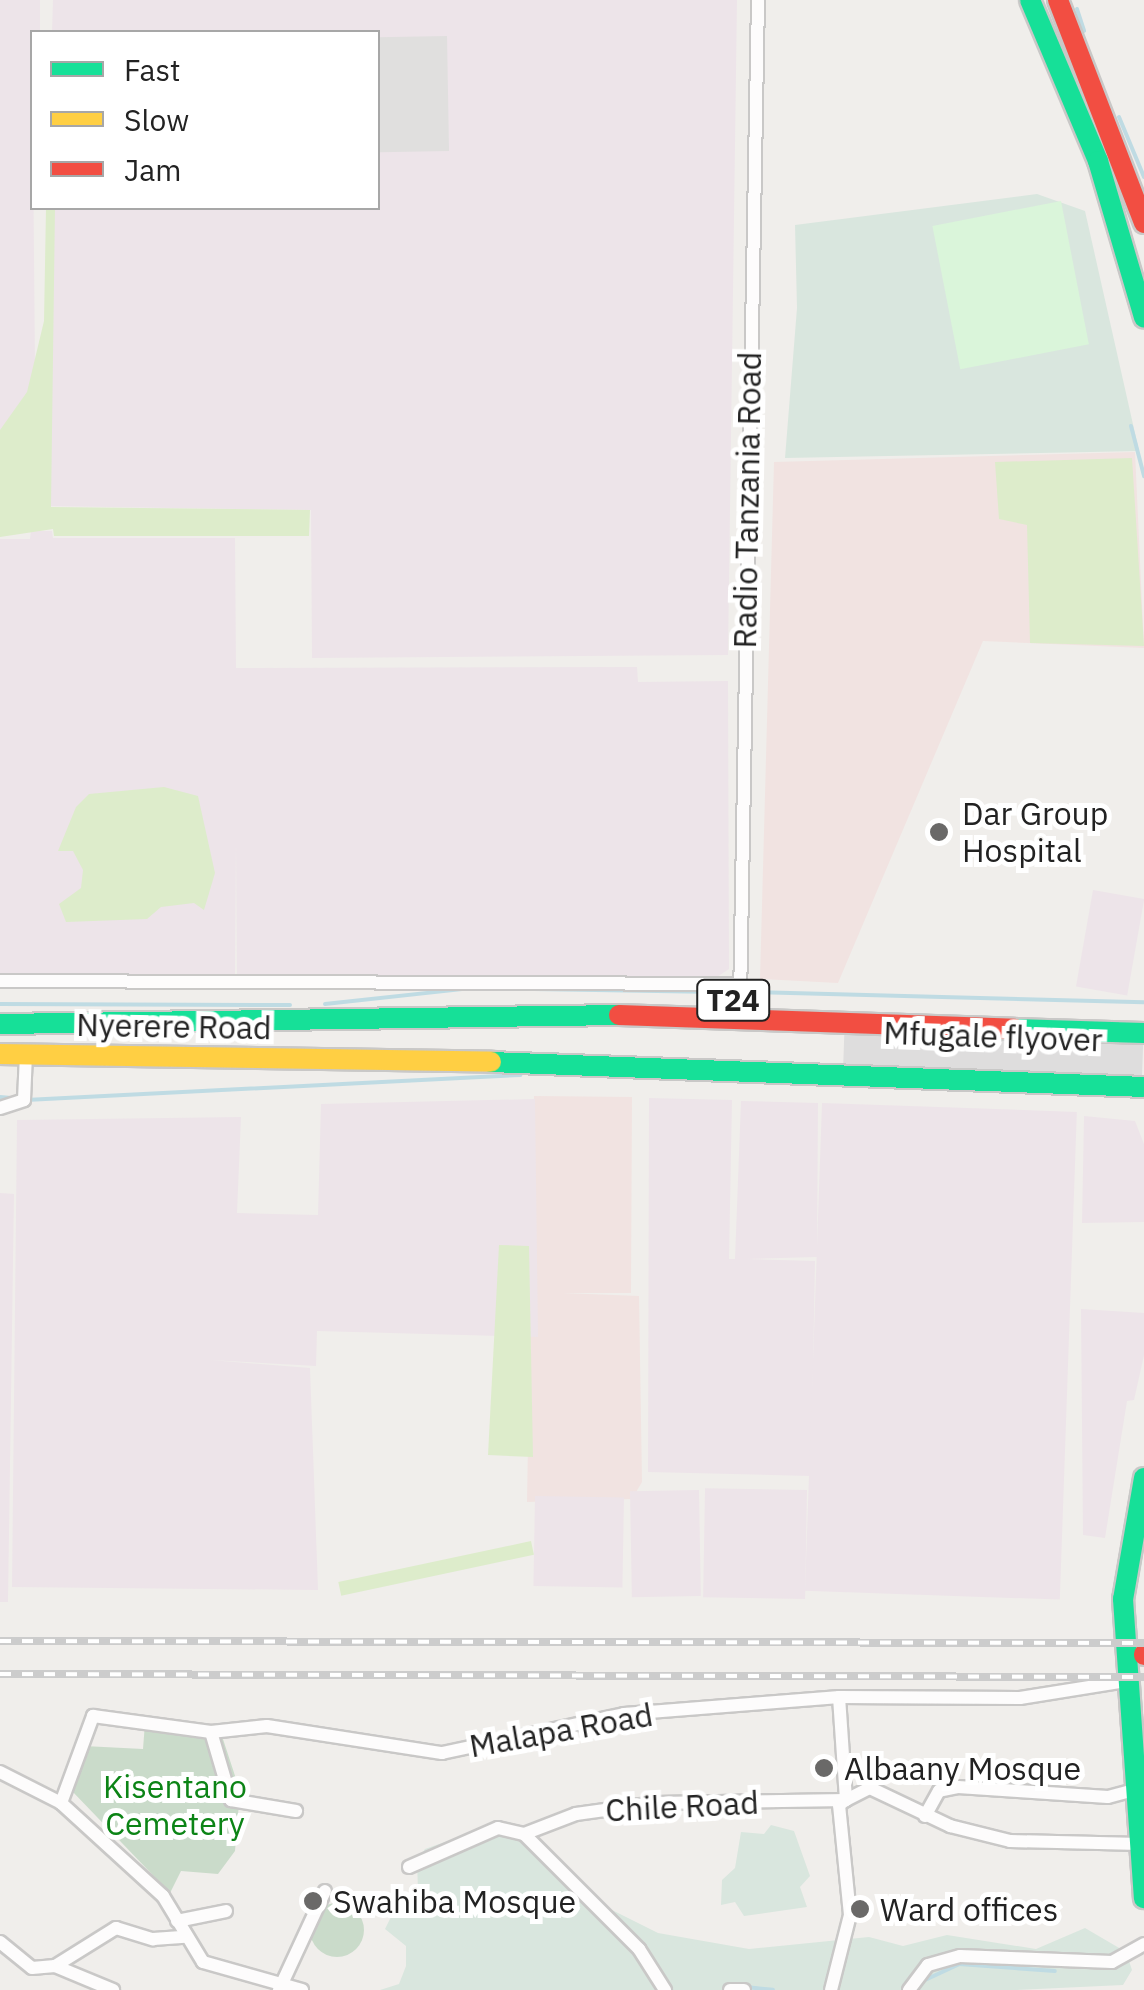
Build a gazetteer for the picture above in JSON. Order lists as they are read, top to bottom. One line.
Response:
{"streets":{"main road":["T24","Nyerere Road","Mfugale flyover"],"street":["Radio Tanzania Road","Malapa Road","Chile Road"]},"crossings":[["Radio Tanzania Road","T24"],["T24","Nyerere Road"],["T24","Mfugale flyover"],["Nyerere Road","Mfugale flyover"]],"parks":["Kisentano Cemetery"],"places":["Dar Group Hospital","Albaany Mosque","Swahiba Mosque","Ward offices"],"legend":["Fast","Slow","Jam"]}
